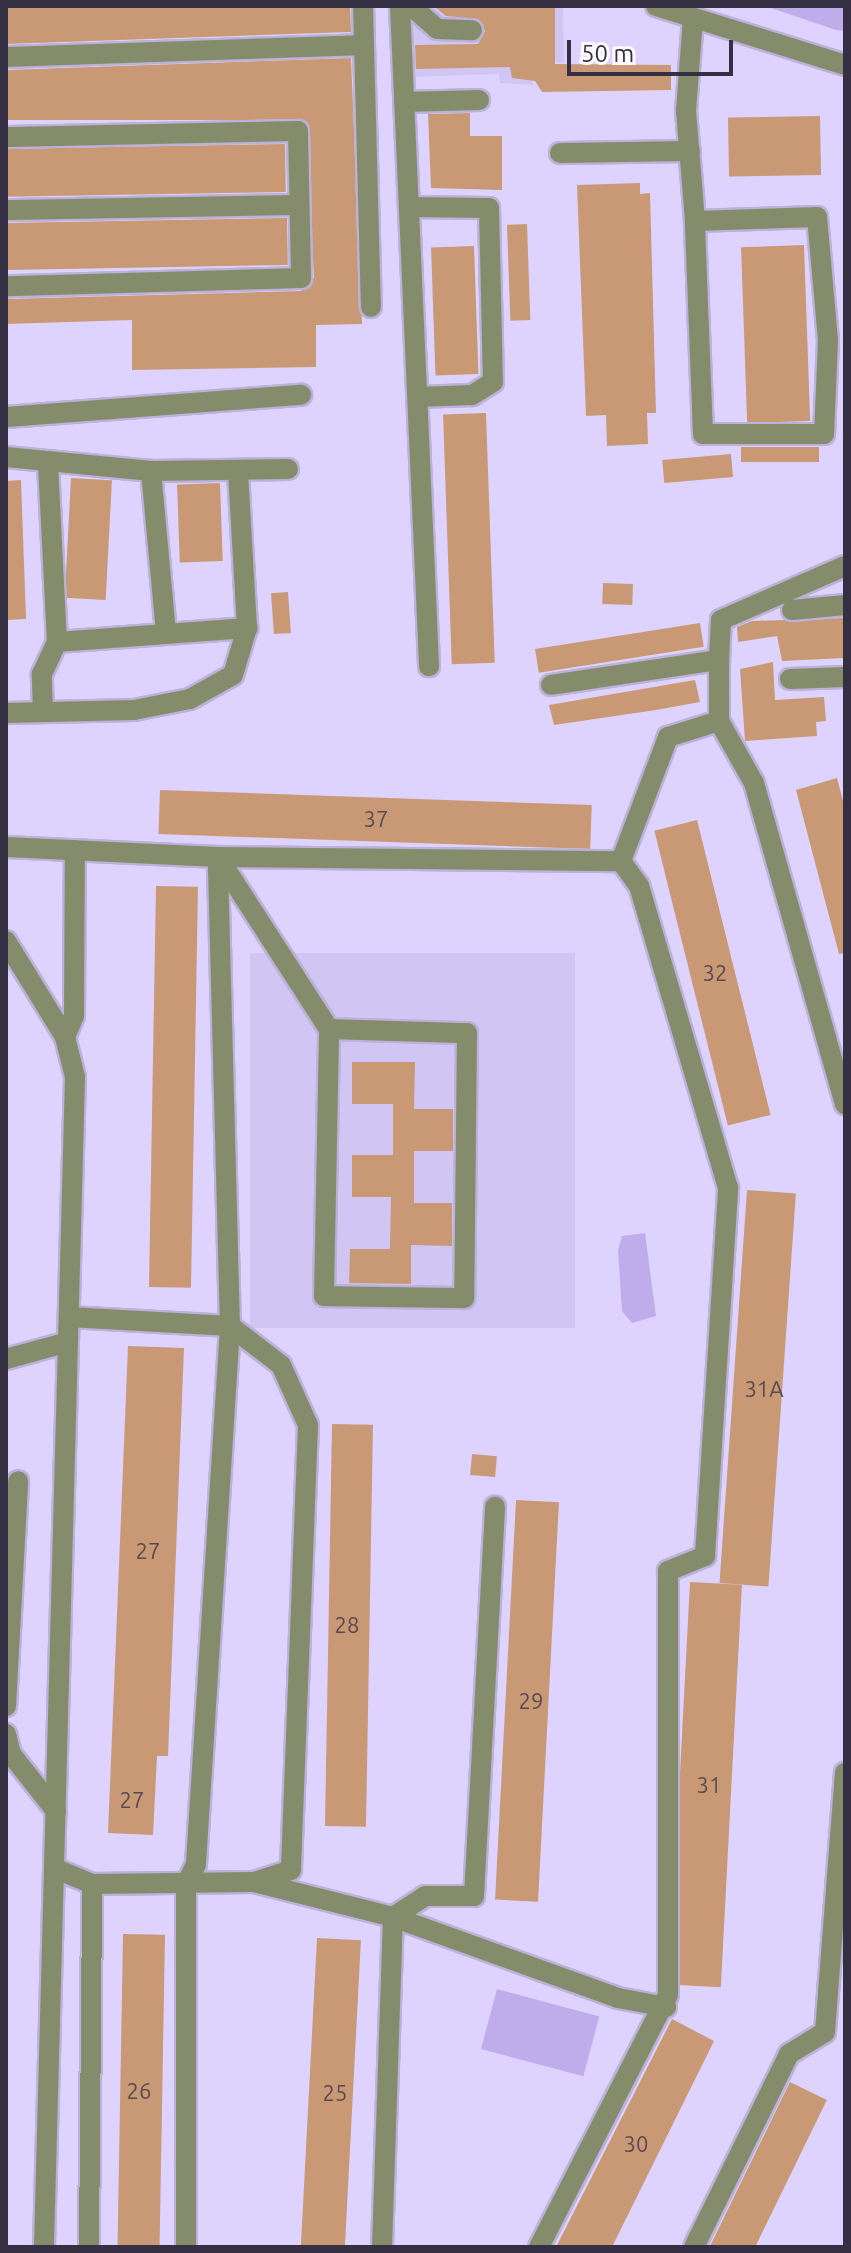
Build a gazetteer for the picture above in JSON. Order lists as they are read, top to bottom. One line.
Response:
{"house_numbers":["37","32","31А","27","28","29","31","27","26","25","30"],"scale_bar":"50 m"}
